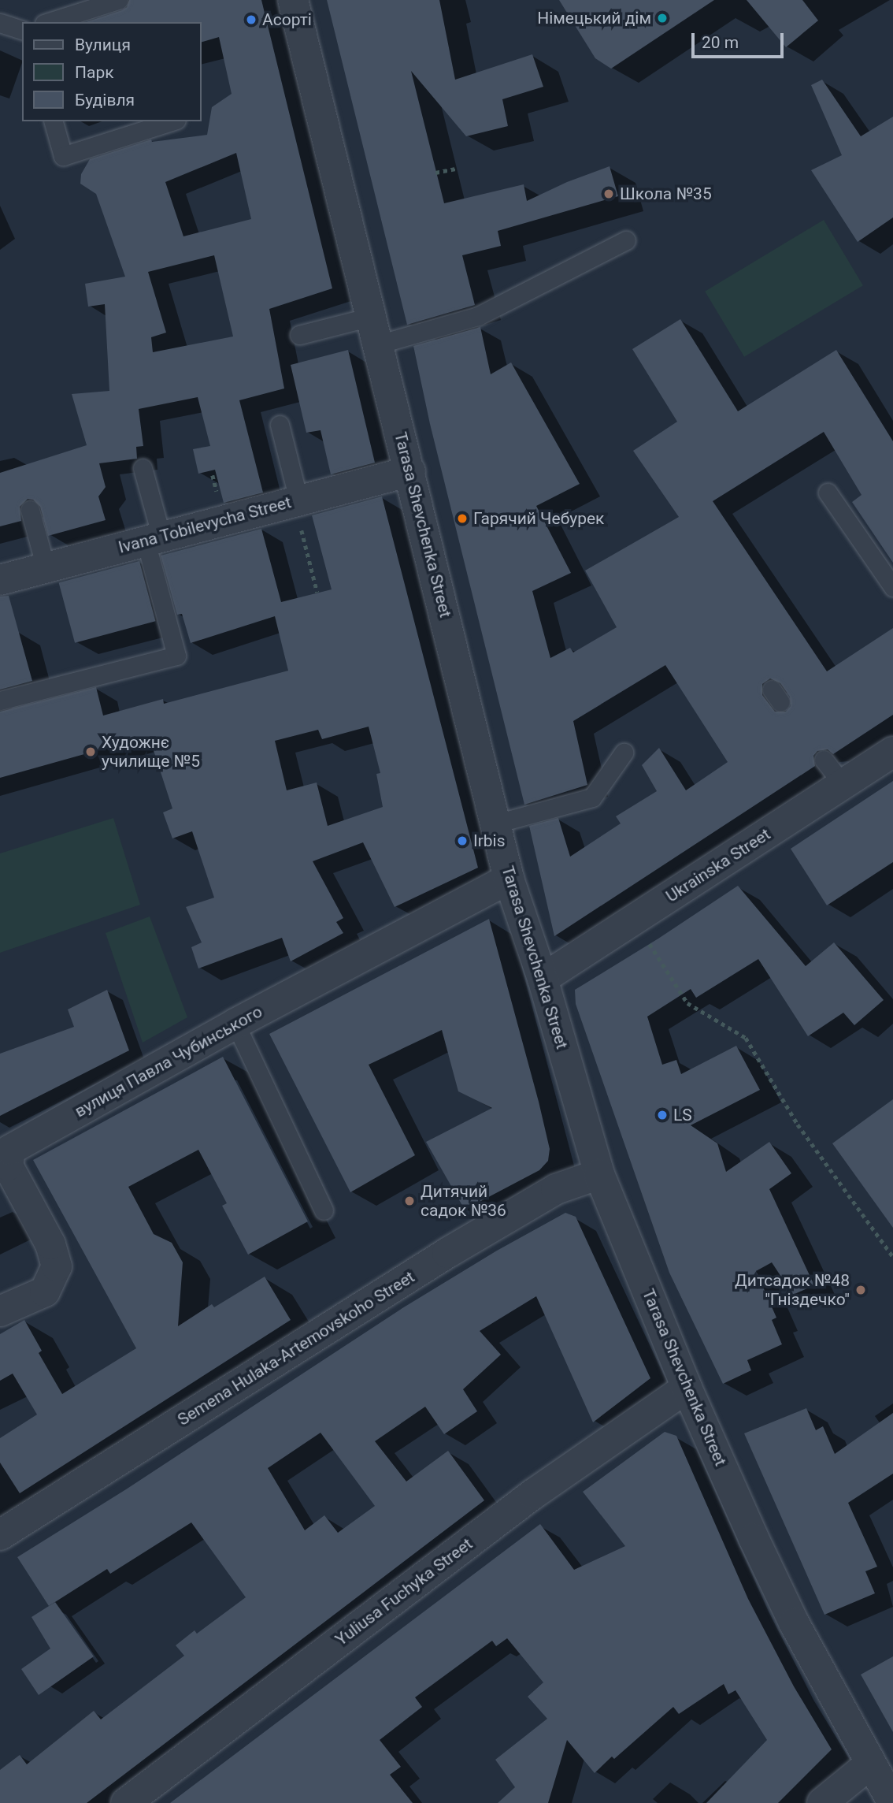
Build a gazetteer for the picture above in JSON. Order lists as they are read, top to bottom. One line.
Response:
{"streets":{"street":["Ivana Tobilevycha Street","Tarasa Shevchenka Street","Ukrainska Street","вулиця Павла Чубинського","Semena Hulaka-Artemovskoho Street","Yuliusa Fuchyka Street"]},"crossings":[["Ivana Tobilevycha Street","Tarasa Shevchenka Street"],["Tarasa Shevchenka Street","Ukrainska Street"],["Tarasa Shevchenka Street","вулиця Павла Чубинського"],["Tarasa Shevchenka Street","Semena Hulaka-Artemovskoho Street"],["Tarasa Shevchenka Street","Yuliusa Fuchyka Street"]],"places":["Німецький дім","Асорті","Школа №35","Гарячий Чебурек","Художнє училище №5","Irbis","LS","Дитячий садок №36","Дитсадок №48 \"Гніздечко\""],"legend":["Вулиця","Парк","Будівля"],"scale_bar":"20 m"}
